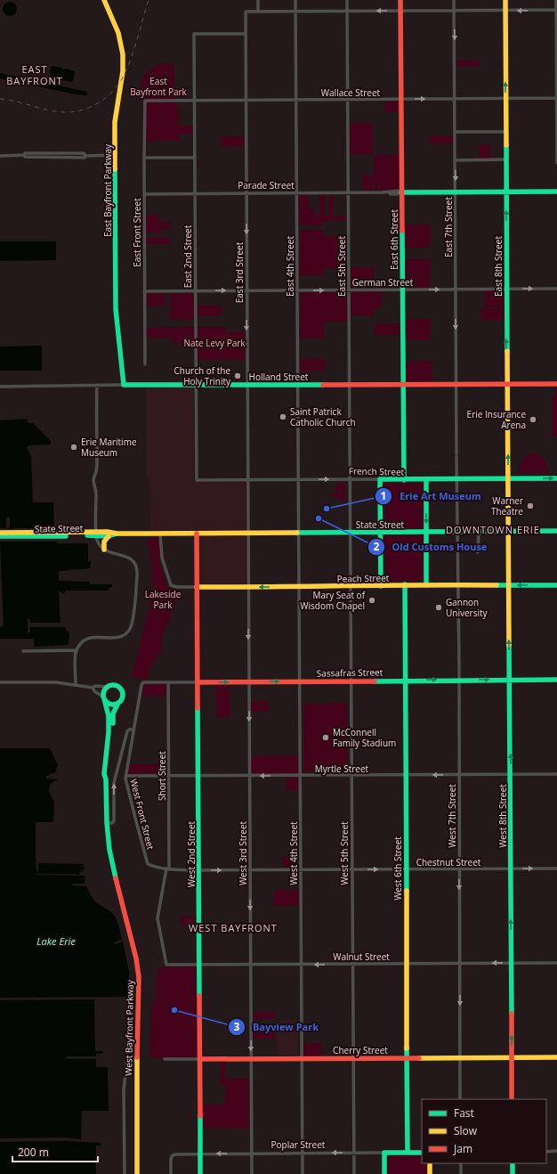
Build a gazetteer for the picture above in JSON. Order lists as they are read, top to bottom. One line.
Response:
{"streets":{"main road":["Parade Street","East Bayfront Parkway","East 6th Street","East 8th Street","Holland Street","French Street","State Street","Peach Street","Sassafras Street","West 8th Street","West 2nd Street","West 6th Street","West Bayfront Parkway","Cherry Street","Poplar Street"],"street":["Wallace Street","East 7th Street","East Front Street","East 2nd Street","East 4th Street","East 5th Street","East 3rd Street","German Street","Myrtle Street","Short Street","West Front Street","West 7th Street","West 3rd Street","West 4th Street","West 5th Street","Chestnut Street","Walnut Street"]},"crossings":[["Wallace Street","East 7th Street"],["Wallace Street","East Front Street"],["Wallace Street","East 6th Street"],["Wallace Street","East 2nd Street"],["Wallace Street","East 4th Street"],["Wallace Street","East 5th Street"],["Wallace Street","East 8th Street"],["Wallace Street","East 3rd Street"],["Parade Street","East 7th Street"],["Parade Street","East Front Street"],["Parade Street","East 6th Street"],["Parade Street","East 2nd Street"],["Parade Street","East 4th Street"],["Parade Street","East 5th Street"],["Parade Street","East 8th Street"],["Parade Street","East 3rd Street"],["East Bayfront Parkway","Holland Street"],["East 7th Street","German Street"],["East 7th Street","Holland Street"],["East 7th Street","French Street"],["East 7th Street","State Street"],["East 7th Street","West 7th Street"],["East Front Street","German Street"],["East 6th Street","German Street"],["East 6th Street","Holland Street"],["East 6th Street","French Street"],["East 2nd Street","East 3rd Street"],["East 2nd Street","German Street"],["East 2nd Street","Holland Street"],["East 2nd Street","French Street"],["East 4th Street","German Street"],["East 4th Street","Holland Street"],["East 4th Street","French Street"],["East 4th Street","State Street"],["East 4th Street","West 4th Street"],["East 5th Street","German Street"],["East 5th Street","Holland Street"],["East 5th Street","French Street"],["East 5th Street","State Street"],["East 5th Street","West 5th Street"],["East 8th Street","German Street"],["East 8th Street","Holland Street"],["East 8th Street","French Street"],["East 8th Street","State Street"],["East 8th Street","West 8th Street"],["East 3rd Street","German Street"],["East 3rd Street","Holland Street"],["East 3rd Street","French Street"],["East 3rd Street","State Street"],["East 3rd Street","West 3rd Street"],["State Street","Peach Street"],["State Street","West 7th Street"],["State Street","West 8th Street"],["State Street","West 3rd Street"],["State Street","West 4th Street"],["State Street","West 5th Street"],["State Street","West 2nd Street"],["Peach Street","West 7th Street"],["Peach Street","West 8th Street"],["Peach Street","West 3rd Street"],["Peach Street","West 4th Street"],["Peach Street","West 5th Street"],["Peach Street","West 2nd Street"],["Peach Street","West 6th Street"],["Sassafras Street","Short Street"],["Sassafras Street","West Front Street"],["Sassafras Street","West 7th Street"],["Sassafras Street","West 8th Street"],["Sassafras Street","West 3rd Street"],["Sassafras Street","West 4th Street"],["Sassafras Street","West 5th Street"],["Sassafras Street","West 2nd Street"],["Sassafras Street","West 6th Street"],["Myrtle Street","Short Street"],["Myrtle Street","West Front Street"],["Myrtle Street","West 7th Street"],["Myrtle Street","West 8th Street"],["Myrtle Street","West 3rd Street"],["Myrtle Street","West 4th Street"],["Myrtle Street","West 5th Street"],["Myrtle Street","West 2nd Street"],["Myrtle Street","West 6th Street"],["Short Street","Chestnut Street"],["Short Street","Walnut Street"],["West Front Street","Chestnut Street"],["West 7th Street","Chestnut Street"],["West 7th Street","Walnut Street"],["West 7th Street","Cherry Street"],["West 8th Street","Chestnut Street"],["West 8th Street","Walnut Street"],["West 8th Street","Cherry Street"],["West 3rd Street","Chestnut Street"],["West 3rd Street","Walnut Street"],["West 3rd Street","Cherry Street"],["West 3rd Street","Poplar Street"],["West 4th Street","Chestnut Street"],["West 4th Street","Walnut Street"],["West 4th Street","Cherry Street"],["West 4th Street","Poplar Street"],["West 5th Street","Chestnut Street"],["West 5th Street","Walnut Street"],["West 5th Street","Cherry Street"],["West 5th Street","Poplar Street"],["West 2nd Street","Chestnut Street"],["West 2nd Street","Walnut Street"],["West 2nd Street","Cherry Street"],["West 2nd Street","Poplar Street"],["Chestnut Street","West 6th Street"],["Chestnut Street","Walnut Street"],["West 6th Street","Walnut Street"],["West 6th Street","Cherry Street"],["West 6th Street","Poplar Street"]],"one_way":["East 7th Street","East 8th Street","East 3rd Street","German Street","Sassafras Street","West 8th Street","West 3rd Street","Chestnut Street","Poplar Street"],"districts":["EAST BAYFRONT","DOWNTOWN ERIE","WEST BAYFRONT"],"water":["Lake Erie"],"parks":["East Bayfront Park","Nate Levy Park","Lakeside Park"],"places":["Church of the Holy Trinity","Saint Patrick Catholic Church","Erie Insurance Arena","Erie Maritime Museum","Warner Theatre","Erie Art Museum","Old Customs House","Mary Seat of Wisdom Chapel","Gannon University","McConnell Family Stadium","Bayview Park"],"legend":["Fast","Slow","Jam"],"scale_bar":"200 m"}
